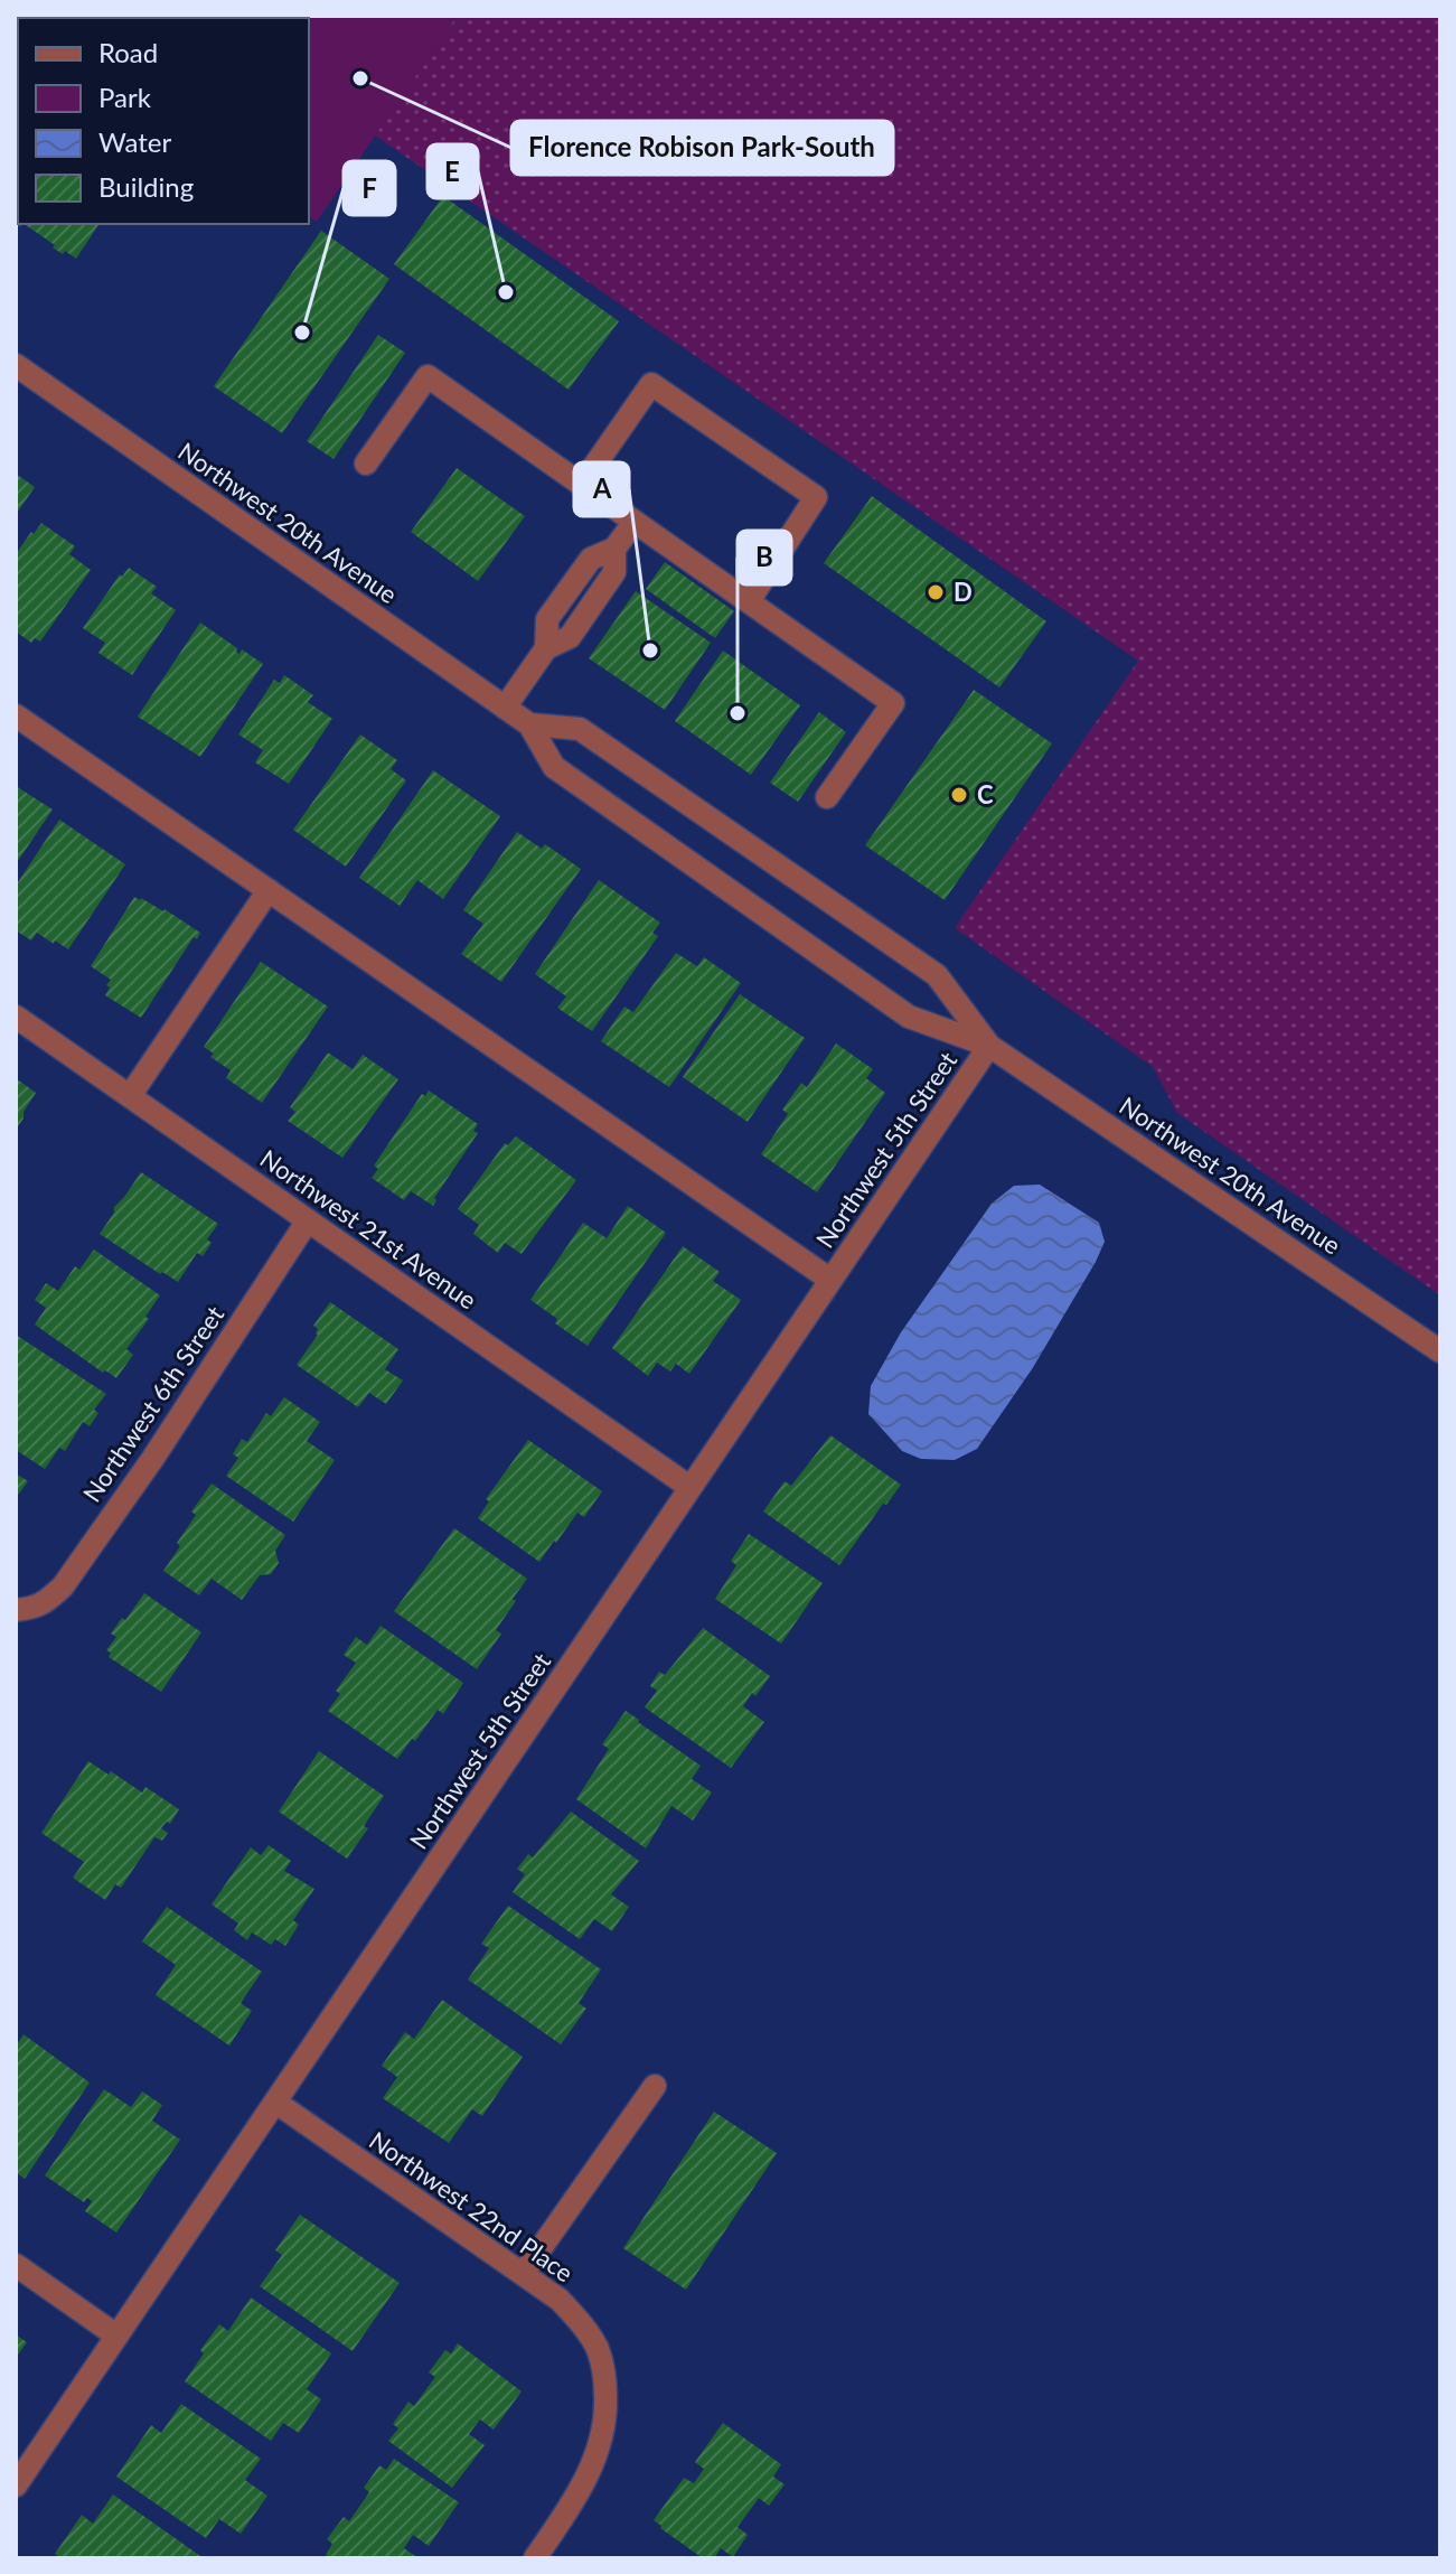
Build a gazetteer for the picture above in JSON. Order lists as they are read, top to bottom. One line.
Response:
{"streets":{"street":["Northwest 20th Avenue","Northwest 5th Street","Northwest 21st Avenue","Northwest 6th Street","Northwest 22nd Place"]},"crossings":[["Northwest 20th Avenue","Northwest 5th Street"],["Northwest 5th Street","Northwest 21st Avenue"],["Northwest 5th Street","Northwest 22nd Place"],["Northwest 21st Avenue","Northwest 6th Street"]],"places":["Florence Robison Park-South","E","F","D","A","B","C"],"legend":["Road","Park","Water","Building"]}
